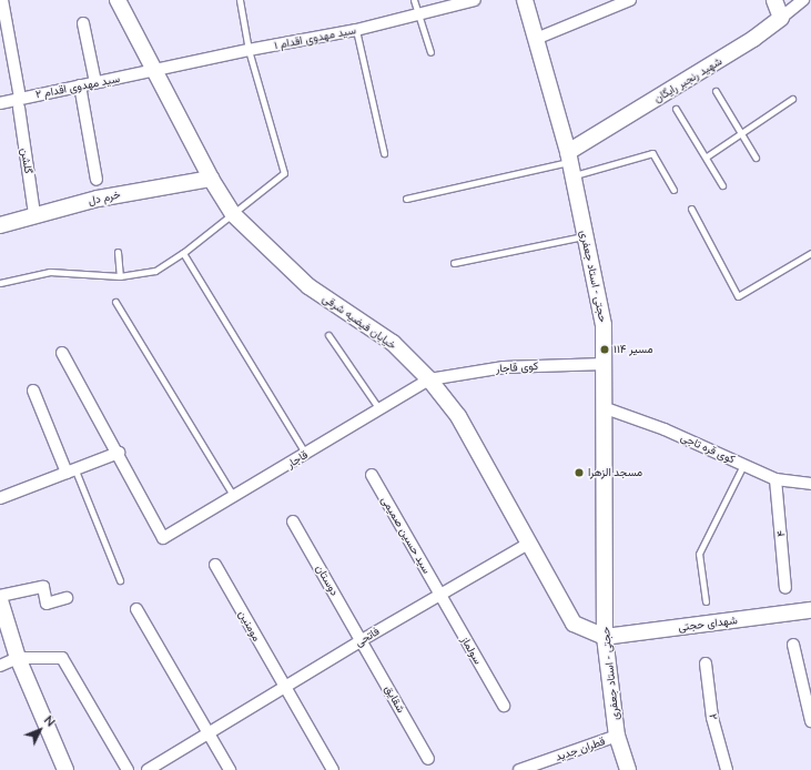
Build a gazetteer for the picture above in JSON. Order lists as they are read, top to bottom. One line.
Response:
{"streets":{"street":["سید مهدوی اقدام ۱","شهید رنجبر رایگان","سید مهدوی اقدام ۲","گلشن","خرم دل","حجتی - استاد جعفری","خیابان فیضیه شرقی","کوی قاجار","کوی قره تاجی","قاجار","۴","سید حسین صمیمی","دوستان","شهدای حجتی","مومنین","فاتحی","سولماز","شقایق","۲","قطران جدید"]},"crossings":[["سید مهدوی اقدام ۱","سید مهدوی اقدام ۲"],["سید مهدوی اقدام ۱","خیابان فیضیه شرقی"],["شهید رنجبر رایگان","حجتی - استاد جعفری"],["سید مهدوی اقدام ۲","گلشن"],["سید مهدوی اقدام ۲","خیابان فیضیه شرقی"],["گلشن","خرم دل"],["خرم دل","خیابان فیضیه شرقی"],["حجتی - استاد جعفری","خیابان فیضیه شرقی"],["حجتی - استاد جعفری","کوی قاجار"],["حجتی - استاد جعفری","کوی قره تاجی"],["حجتی - استاد جعفری","شهدای حجتی"],["حجتی - استاد جعفری","قطران جدید"],["خیابان فیضیه شرقی","کوی قاجار"],["خیابان فیضیه شرقی","قاجار"],["خیابان فیضیه شرقی","شهدای حجتی"],["خیابان فیضیه شرقی","فاتحی"],["کوی قاجار","قاجار"],["کوی قره تاجی","۴"],["سید حسین صمیمی","فاتحی"],["سید حسین صمیمی","سولماز"],["دوستان","فاتحی"],["دوستان","شقایق"],["مومنین","فاتحی"],["فاتحی","سولماز"],["فاتحی","شقایق"]],"places":["مسیر ۱۱۴","مسجد الزهرا"],"north":"top right"}
